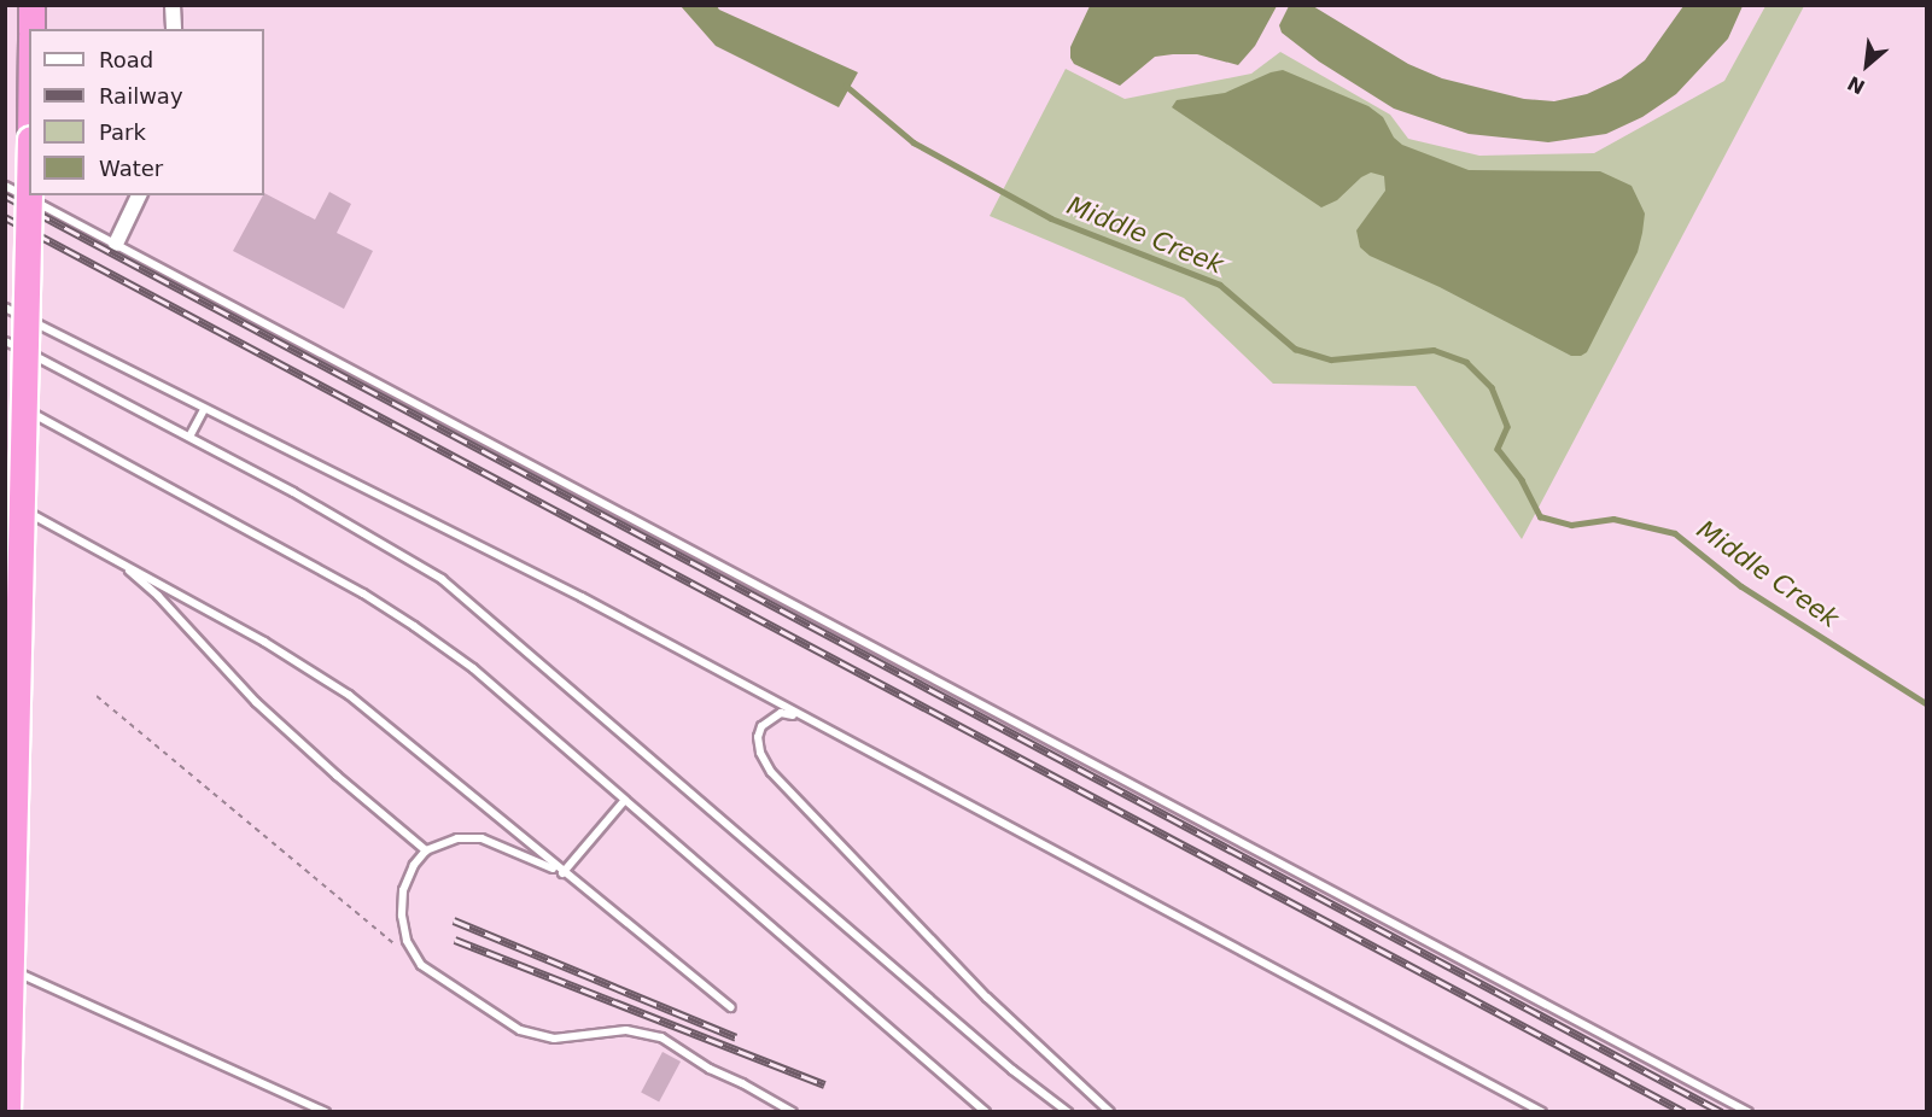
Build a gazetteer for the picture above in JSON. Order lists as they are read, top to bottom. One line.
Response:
{"water":["Middle Creek"],"legend":["Road","Railway","Park","Water"],"north":"bottom left"}
